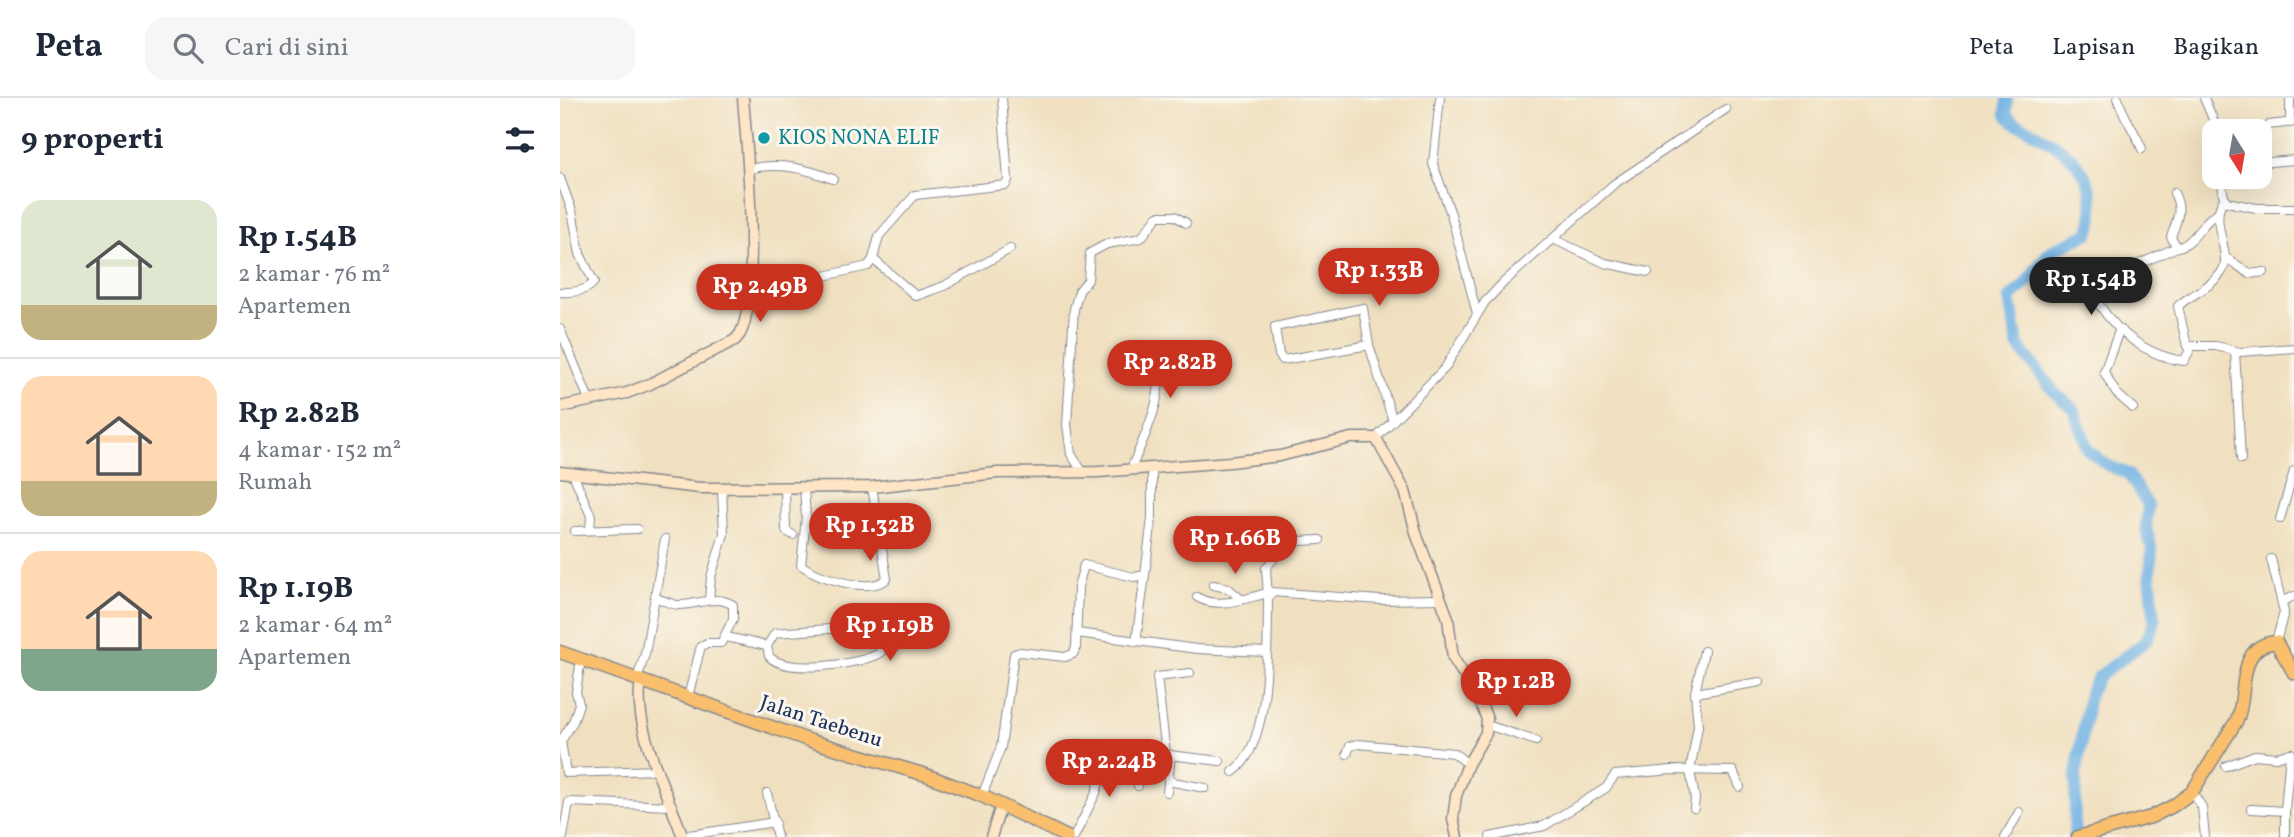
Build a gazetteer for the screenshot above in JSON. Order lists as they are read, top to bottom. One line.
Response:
{"streets":{"main road":["Jalan Taebenu"]},"places":["KIOS NONA ELIF"],"north":"bottom","page":{"header":"Peta","search":"Cari di sini","nav":["Peta","Lapisan","Bagikan"],"heading":"9 properti","list":[{"name":"Rp 1.54B","note":"2 kamar · 76 m² · Apartemen"},{"name":"Rp 2.82B","note":"4 kamar · 152 m² · Rumah"},{"name":"Rp 1.19B","note":"2 kamar · 64 m² · Apartemen"}],"price":["Rp 1.33B","Rp 1.54B","Rp 2.49B","Rp 2.82B","Rp 1.32B","Rp 1.66B","Rp 1.19B","Rp 1.2B","Rp 2.24B"]}}
